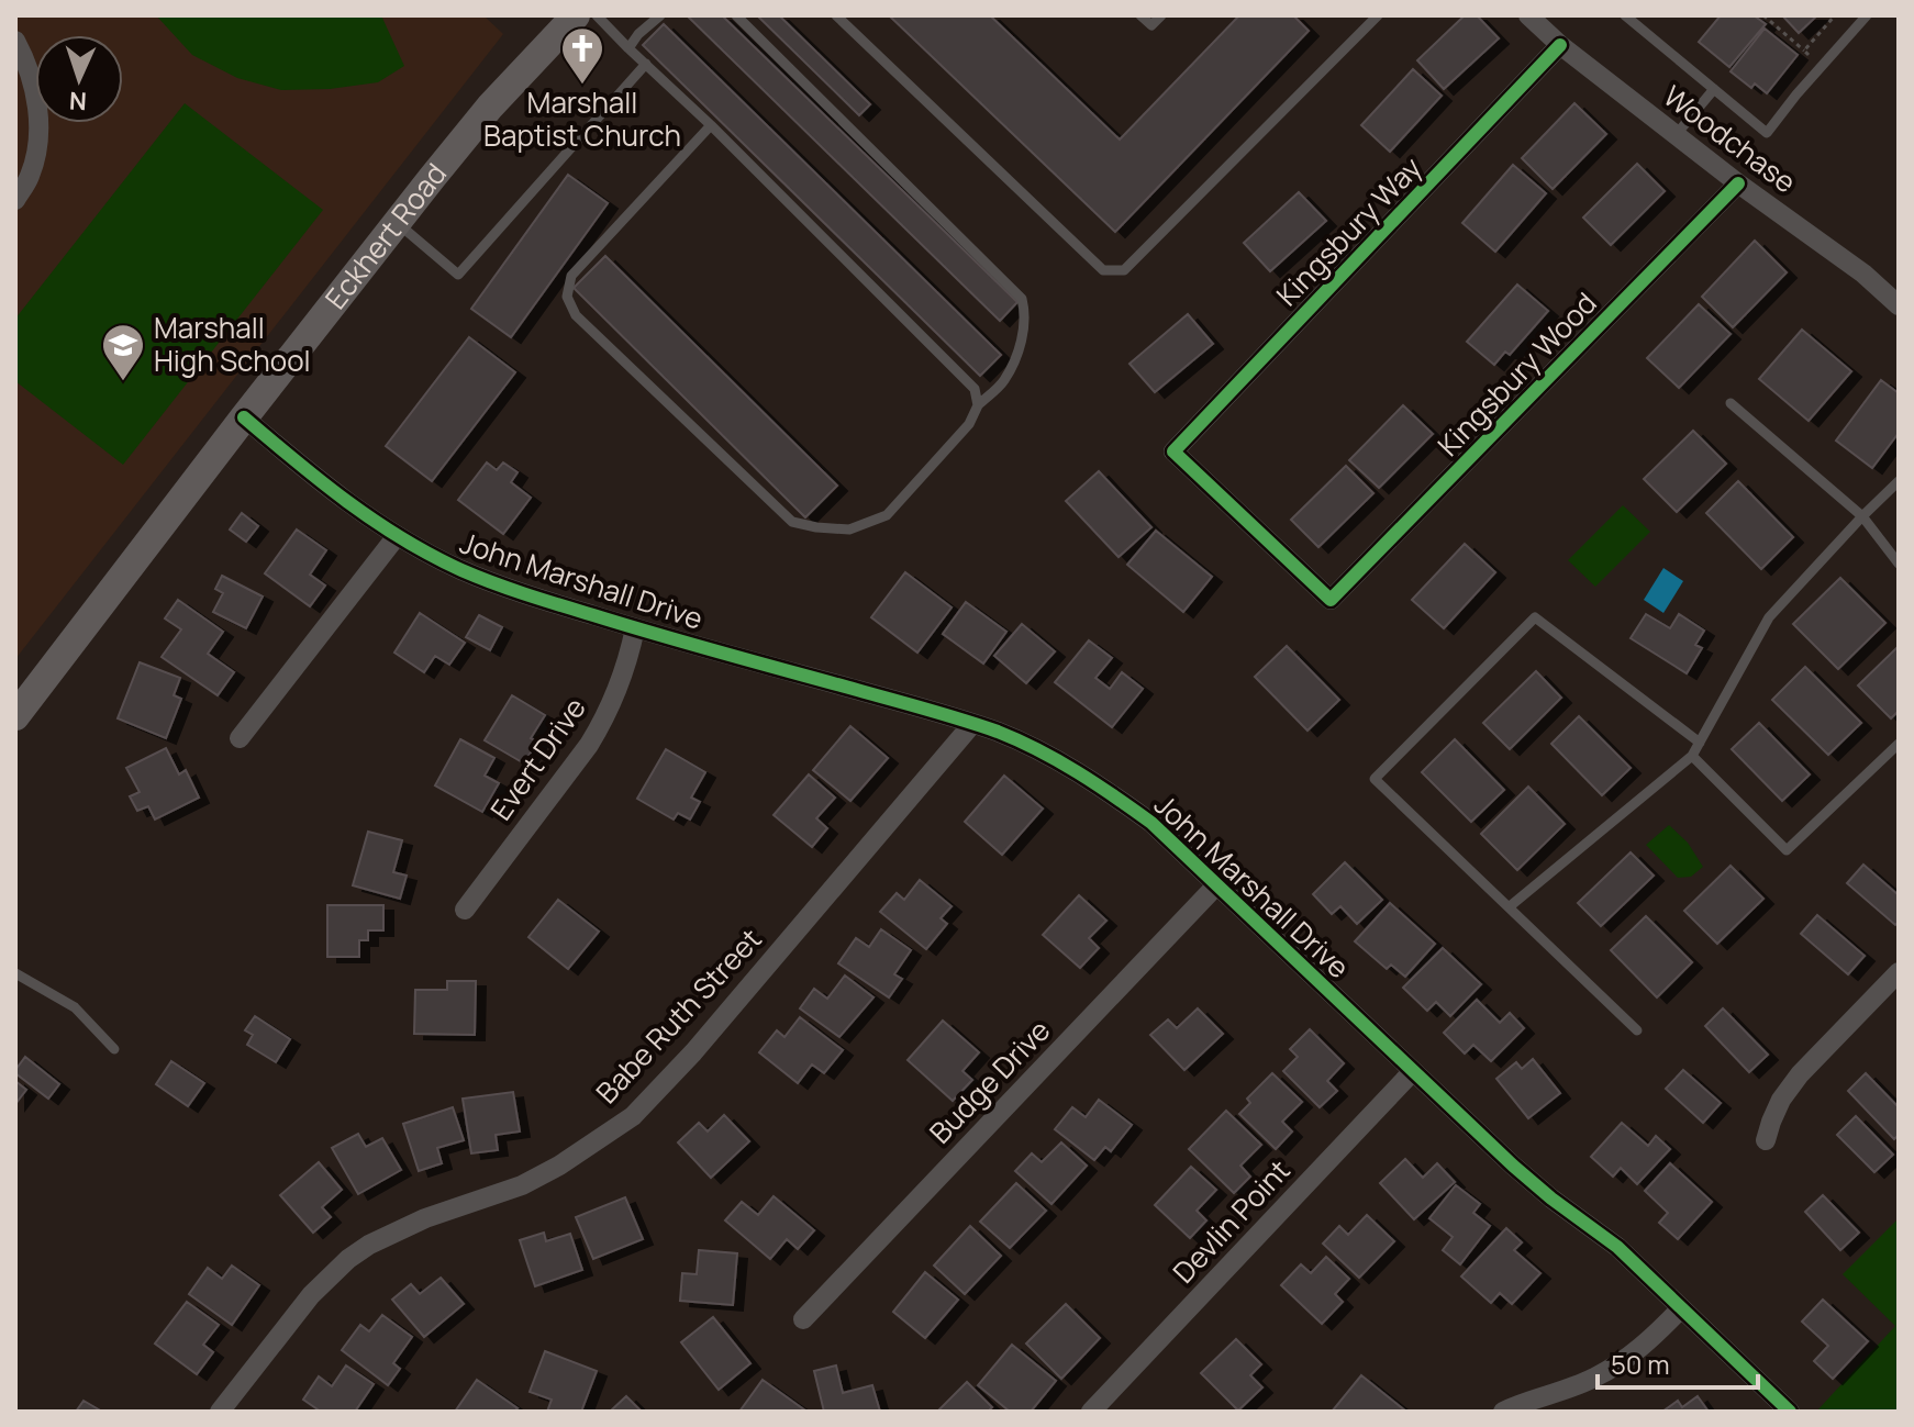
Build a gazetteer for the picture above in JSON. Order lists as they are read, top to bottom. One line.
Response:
{"streets":{"main road":["Eckhert Road"],"street":["Woodchase","Kingsbury Way","Kingsbury Wood","John Marshall Drive","Evert Drive","Babe Ruth Street","Budge Drive","Devlin Point"]},"crossings":[["Woodchase","Kingsbury Way"],["Woodchase","Kingsbury Wood"],["Kingsbury Way","Kingsbury Wood"],["Eckhert Road","John Marshall Drive"],["John Marshall Drive","Evert Drive"],["John Marshall Drive","Babe Ruth Street"],["John Marshall Drive","Budge Drive"],["John Marshall Drive","Devlin Point"]],"places":{"church":["Marshall Baptist Church"],"school or university":["Marshall High School"]},"scale_bar":"50 m","north":"bottom"}
